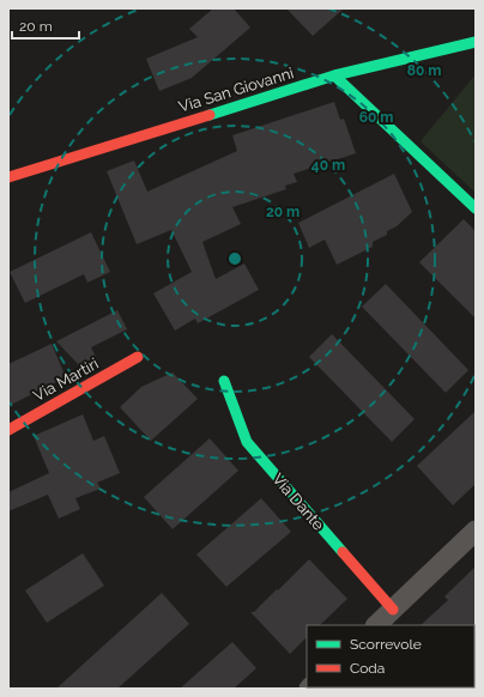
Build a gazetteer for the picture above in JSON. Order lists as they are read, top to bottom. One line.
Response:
{"streets":{"street":["Via San Giovanni","Via Martiri","Via Dante"]},"legend":["Scorrevole","Coda"],"scale_bar":"20 m","rings":["80 m","60 m","40 m","20 m"]}
